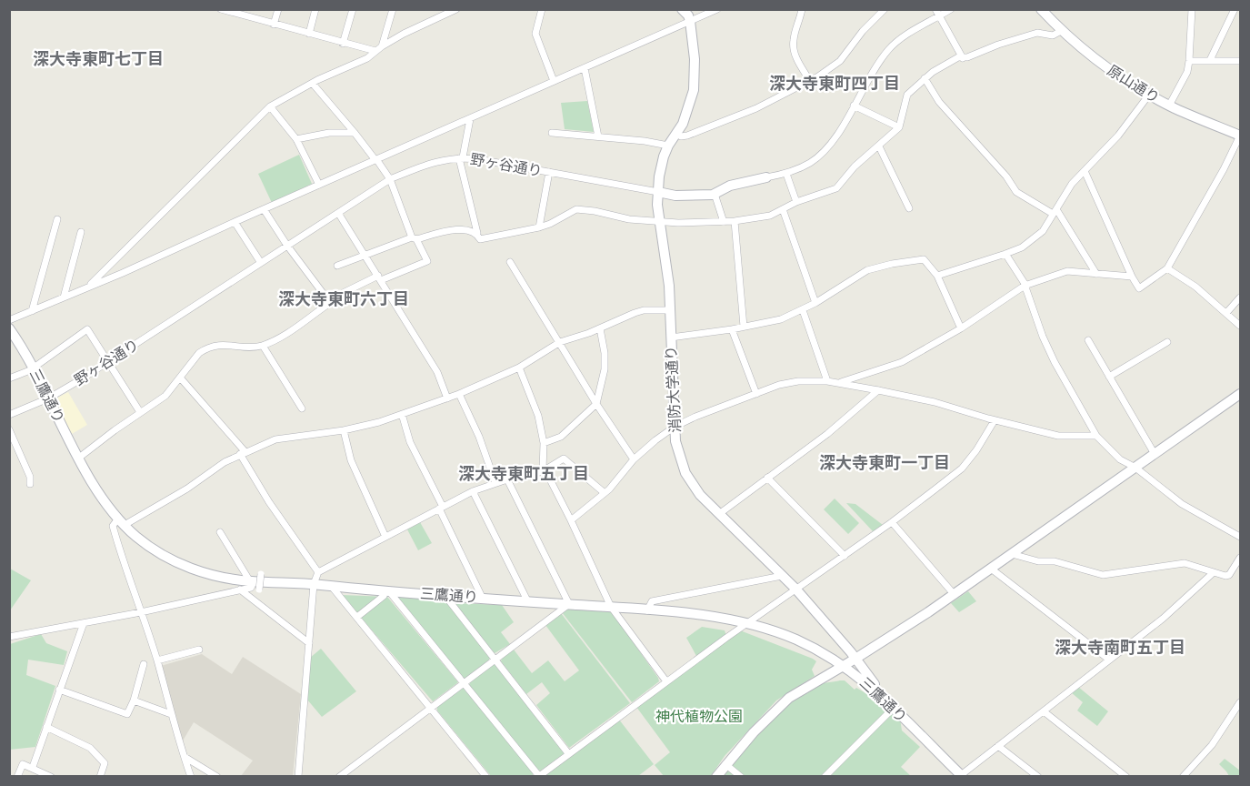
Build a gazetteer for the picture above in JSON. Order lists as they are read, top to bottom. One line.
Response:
{"streets":{"street":["原山通り","野ヶ谷通り","消防大学通り","三鷹通り"]},"crossings":[["野ヶ谷通り","消防大学通り"],["野ヶ谷通り","三鷹通り"],["消防大学通り","三鷹通り"]],"districts":["深大寺東町七丁目","深大寺東町四丁目","深大寺東町六丁目","深大寺東町一丁目","深大寺東町五丁目","深大寺南町五丁目"],"parks":["神代植物公園"]}
